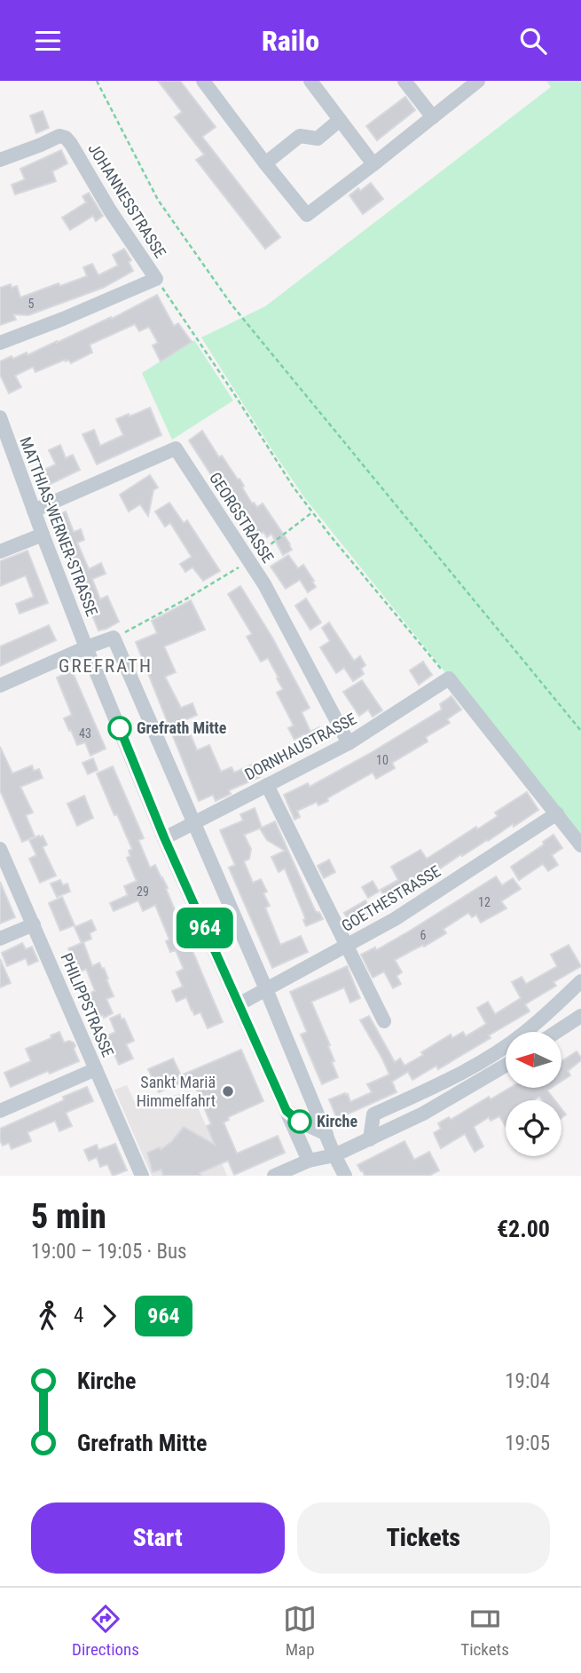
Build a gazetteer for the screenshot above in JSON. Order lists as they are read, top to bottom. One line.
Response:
{"streets":{"street":["JOHANNESSTRASSE","GEORGSTRASSE","MATTHIAS-WERNER-STRASSE","DORNHAUSTRASSE","GOETHESTRASSE","PHILIPPSTRASSE"]},"crossings":[["GEORGSTRASSE","MATTHIAS-WERNER-STRASSE"],["GEORGSTRASSE","DORNHAUSTRASSE"],["MATTHIAS-WERNER-STRASSE","DORNHAUSTRASSE"],["MATTHIAS-WERNER-STRASSE","GOETHESTRASSE"]],"districts":["GREFRATH"],"places":["Grefrath Mitte","Sankt Mariä Himmelfahrt","Kirche"],"lines":["bus line 964"],"house_numbers":["5","43","10","29","12","6"],"north":"left","page":{"header":"Railo","on_map":"964","heading":["5 min","19:00 – 19:05 · Bus","€2.00"],"legs":["4","964"],"list":[{"name":"Kirche","value":"19:04"},{"name":"Grefrath Mitte","value":"19:05"}],"buttons":["Start","Tickets"],"tabs":["Directions","Map","Tickets"]}}
